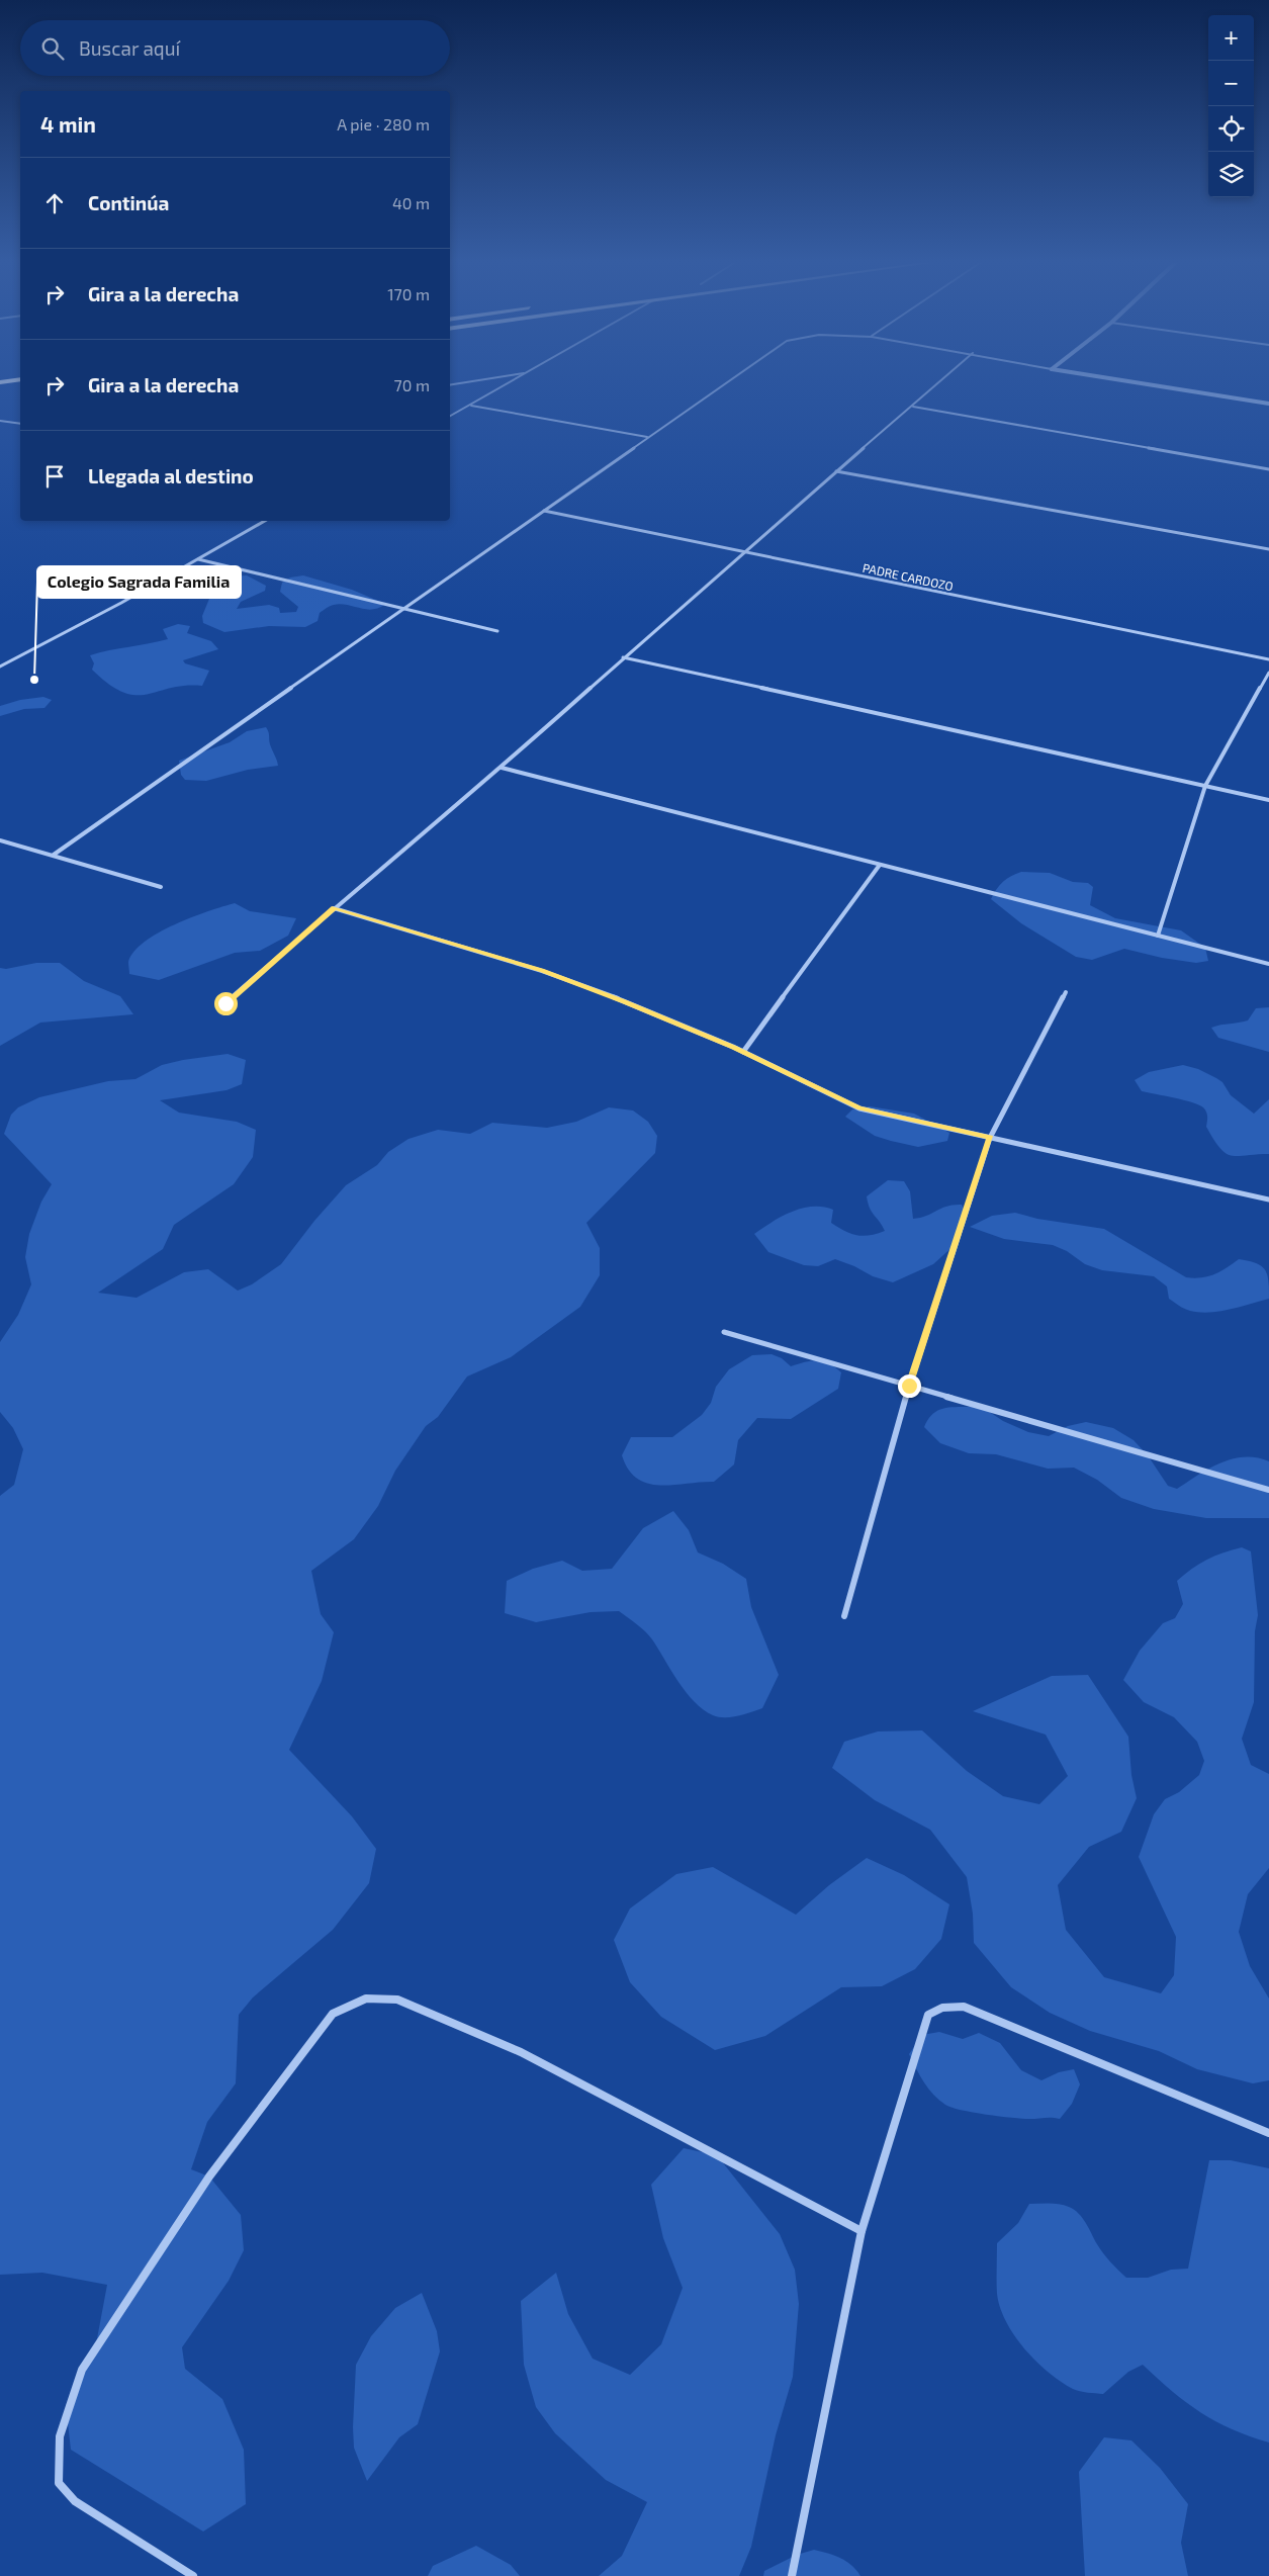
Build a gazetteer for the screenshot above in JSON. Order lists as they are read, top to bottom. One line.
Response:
{"streets":{"street":["PADRE CARDOZO"]},"places":["Colegio Sagrada Familia"],"page":{"map_buttons":["+","−"],"search":"Buscar aquí","heading":["4 min","A pie · 280 m"],"list":[["Continúa","40 m"],["Gira a la derecha","170 m"],["Gira a la derecha","70 m"],"Llegada al destino"]}}
